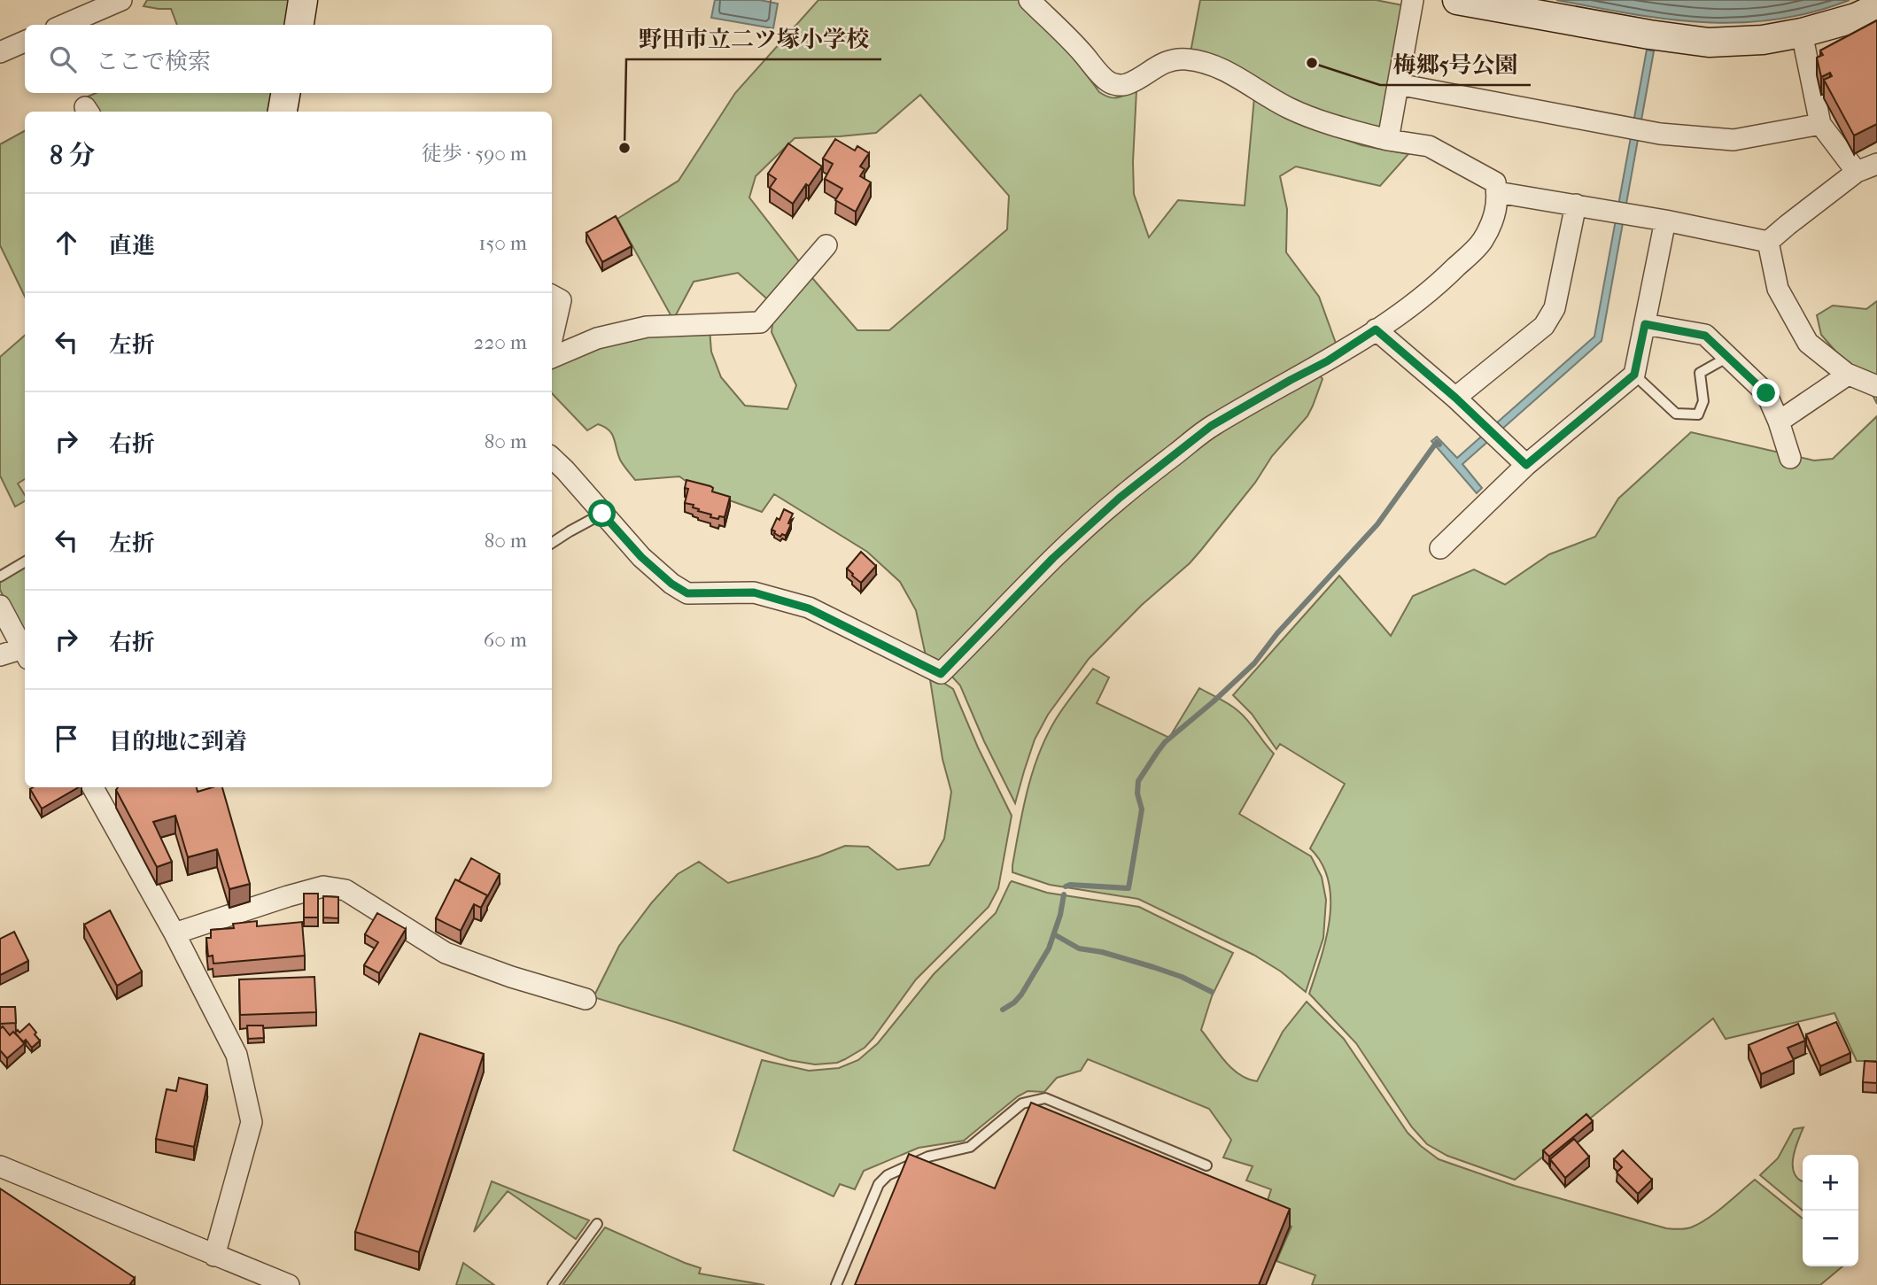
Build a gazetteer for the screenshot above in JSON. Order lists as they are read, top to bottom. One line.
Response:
{"places":["梅郷5号公園","野田市立二ツ塚小学校"],"page":{"search":"ここで検索","heading":["8 分","徒歩 · 590 m"],"list":[["直進","150 m"],["左折","220 m"],["右折","80 m"],["左折","80 m"],["右折","60 m"],"目的地に到着"],"map_buttons":["+","−"]}}
